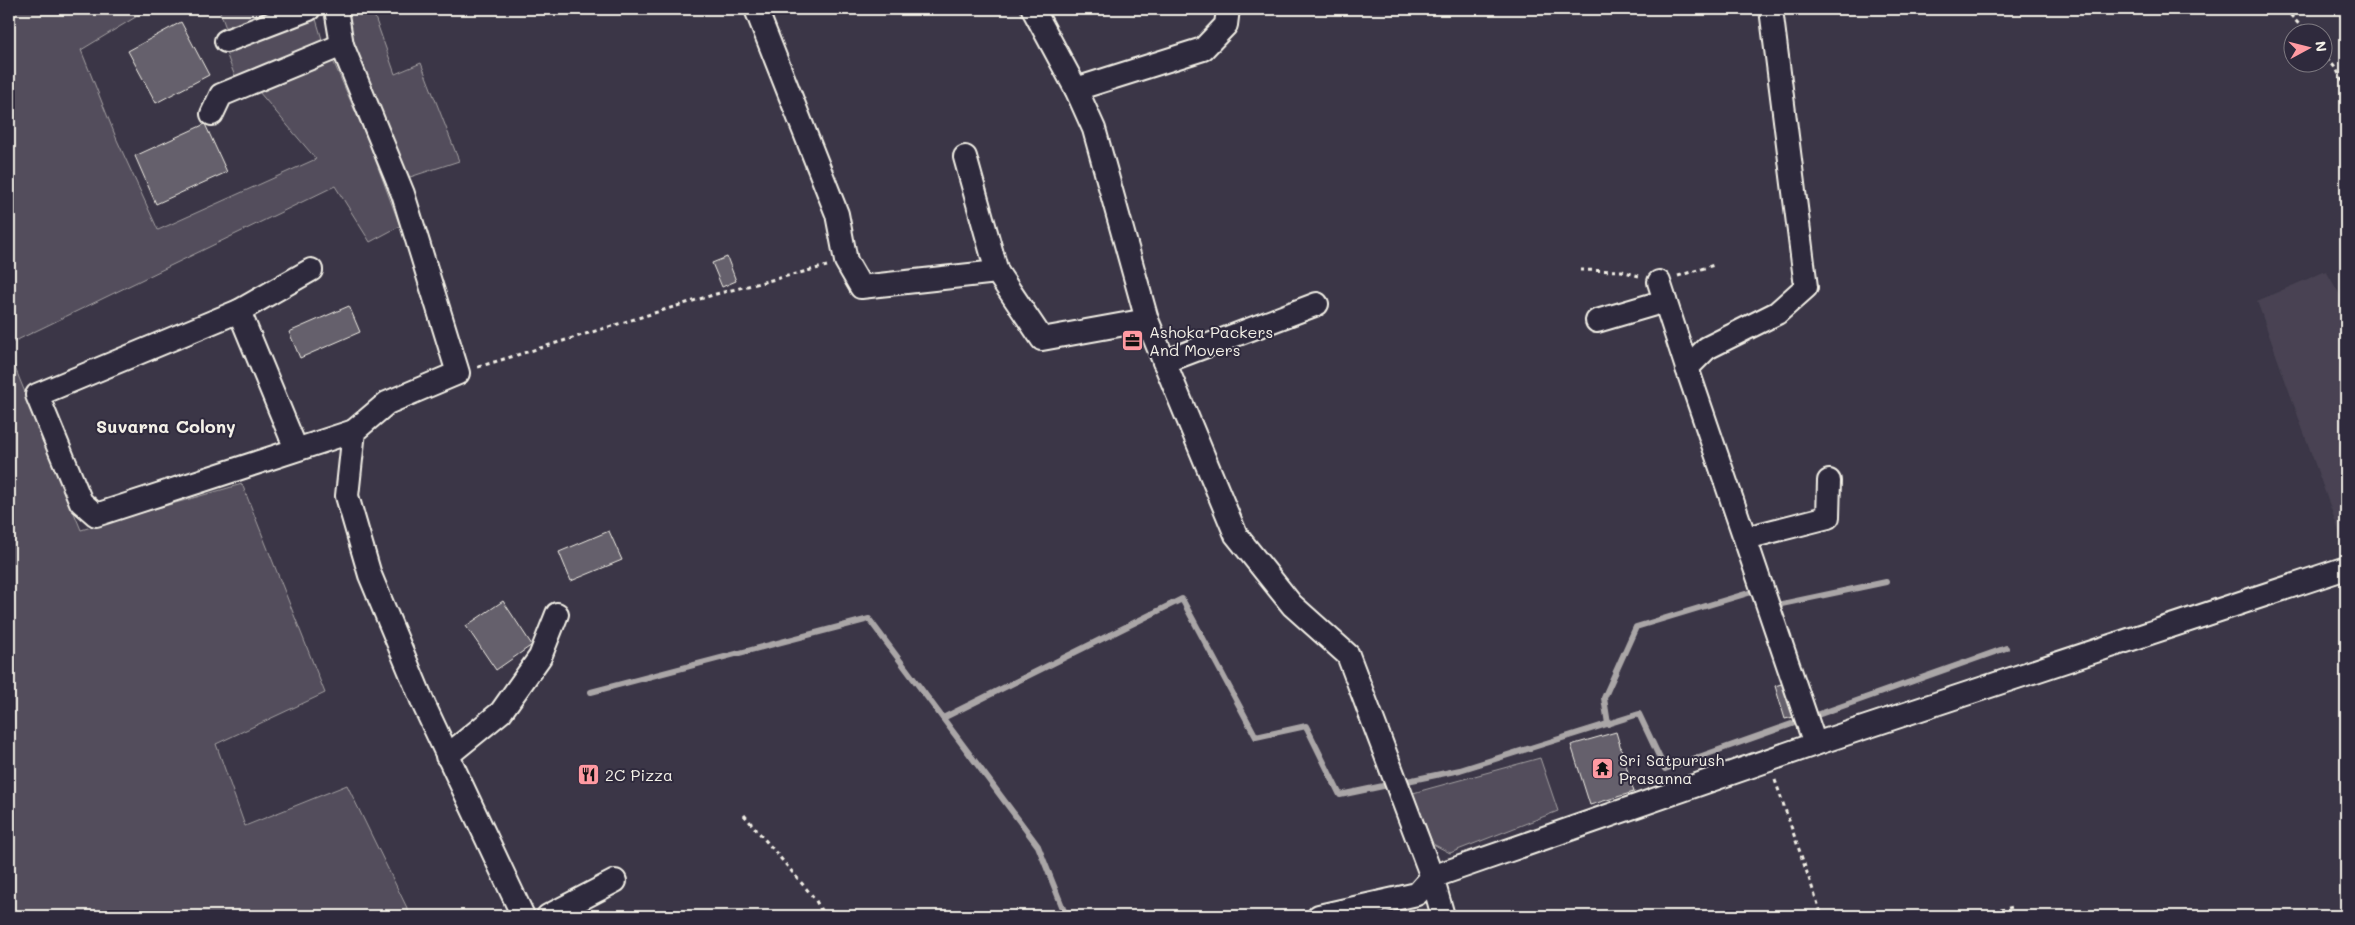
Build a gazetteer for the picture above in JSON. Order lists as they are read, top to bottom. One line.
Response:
{"districts":["Suvarna Colony"],"places":{"office":["Ashoka Packers And Movers"],"temple":["Sri Satpurush Prasanna"],"restaurant":["2C Pizza"]},"north":"right"}
